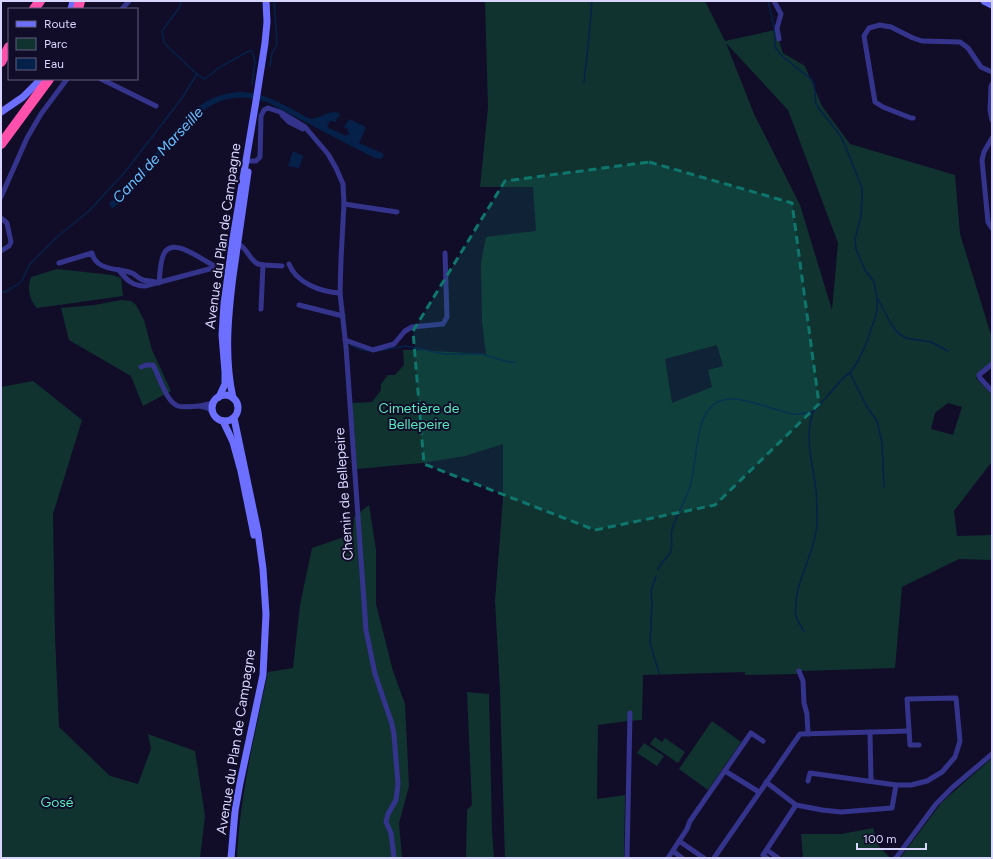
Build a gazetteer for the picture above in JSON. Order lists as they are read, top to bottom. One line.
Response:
{"streets":{"main road":["Avenue du Plan de Campagne"],"street":["Chemin de Bellepeire"]},"crossings":[["Avenue du Plan de Campagne","Chemin de Bellepeire"]],"water":["Canal de Marseille"],"parks":["Cimetière de Bellepeire","Gosé"],"legend":["Route","Parc","Eau"],"scale_bar":"100 m"}
